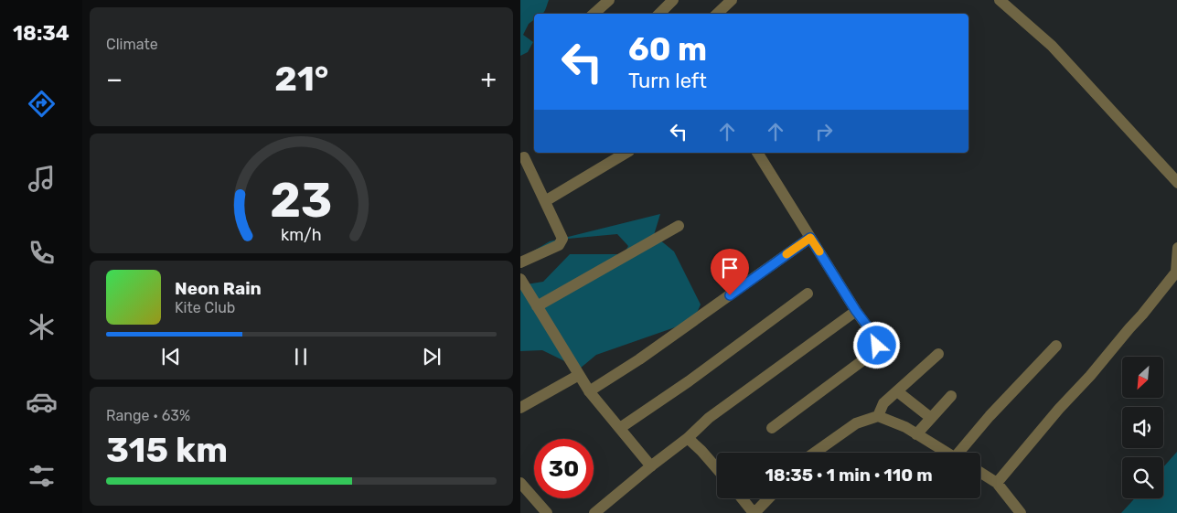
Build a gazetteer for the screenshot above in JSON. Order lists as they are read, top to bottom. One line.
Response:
{"north":"bottom left","page":{"tabs":"18:34","tile":["Climate",["Range · 63%","315 km"]],"turn":["60 m","Turn left"],"heat":["−","21°","+"],"song":["Neon Rain","Kite Club"],"limit":"30","trip":"18:35 · 1 min · 110 m","gauge":["23","km/h"]}}
